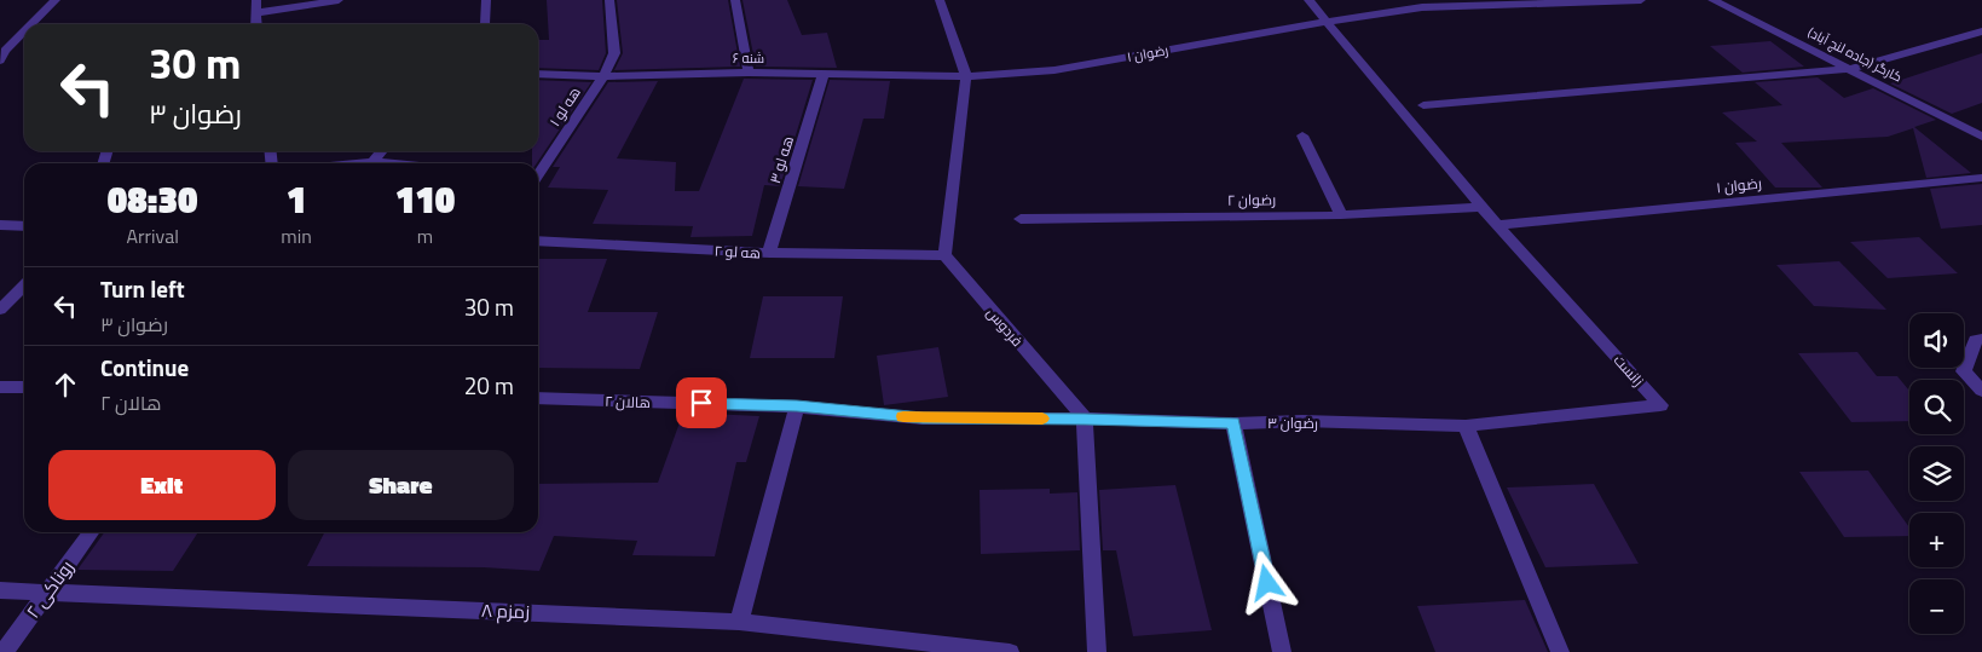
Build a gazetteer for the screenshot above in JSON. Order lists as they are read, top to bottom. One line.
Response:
{"streets":{"street":["رضوان ۱","کارگر (جاده لنج آباد)","شنه ۶","هه لو ۱","هه لو ۳","رضوان ۲","هه لو ۲","فردوس","زانست","هالان ۲","رضوان ۳","روناکی ۲","زمزم ۸"]},"crossings":[["رضوان ۱","شنه ۶"],["رضوان ۱","زانست"],["شنه ۶","هه لو ۱"],["شنه ۶","هه لو ۳"],["هه لو ۳","هه لو ۲"],["رضوان ۲","زانست"],["هه لو ۲","فردوس"],["فردوس","هالان ۲"],["فردوس","رضوان ۳"],["زانست","رضوان ۳"],["هالان ۲","رضوان ۳"],["روناکی ۲","زمزم ۸"]],"page":{"turn":["30 m","رضوان ۳"],"eta":["08:30","Arrival","1","min","110","m"],"list":[{"name":"Turn left","note":"رضوان ۳","value":"30 m"},{"name":"Continue","note":"هالان ۲","value":"20 m"}],"map_buttons":["+","−"],"buttons":["Exit","Share"]}}
